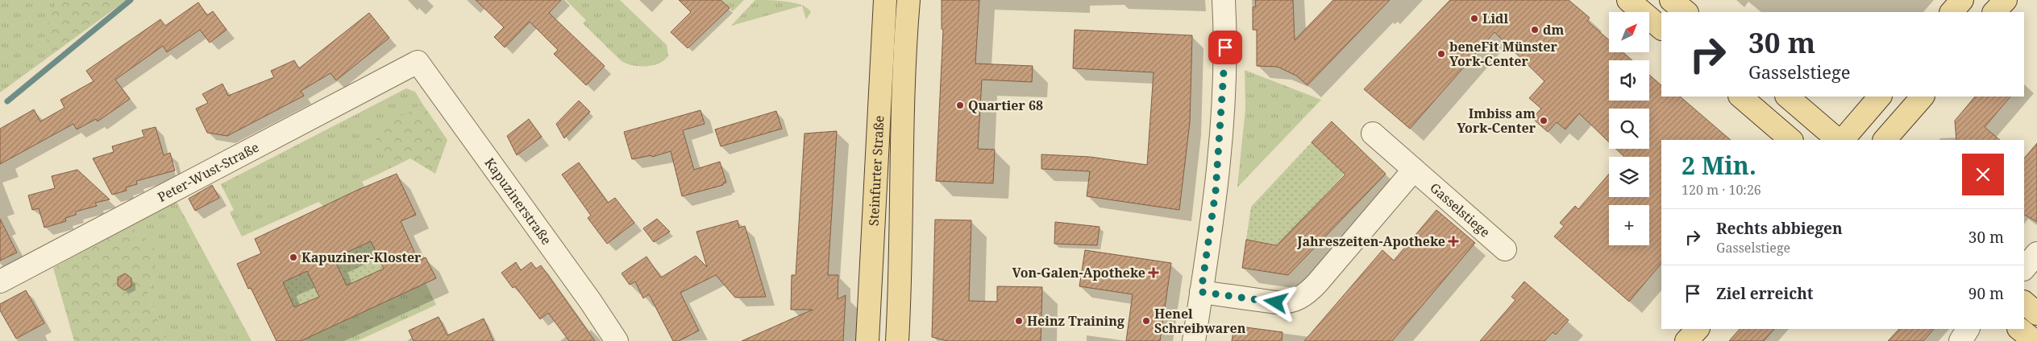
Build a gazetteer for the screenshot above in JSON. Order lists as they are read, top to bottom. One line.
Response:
{"streets":{"main road":["Steinfurter Straße"],"street":["Peter-Wust-Straße","Kapuzinerstraße","Gasselstiege"]},"crossings":[["Peter-Wust-Straße","Kapuzinerstraße"]],"places":{"other":["Lidl","dm","beneFit Münster York-Center","Quartier 68","Imbiss am York-Center","Kapuziner-Kloster","Heinz Training","Henel Schreibwaren"],"health":["Jahreszeiten-Apotheke","Von-Galen-Apotheke"]},"north":"top right","page":{"map_buttons":"+","turn":["30 m","Gasselstiege"],"heading":["2 Min.","120 m · 10:26"],"list":[{"name":"Rechts abbiegen","note":"Gasselstiege","value":"30 m"},{"name":"Ziel erreicht","value":"90 m"}]}}
